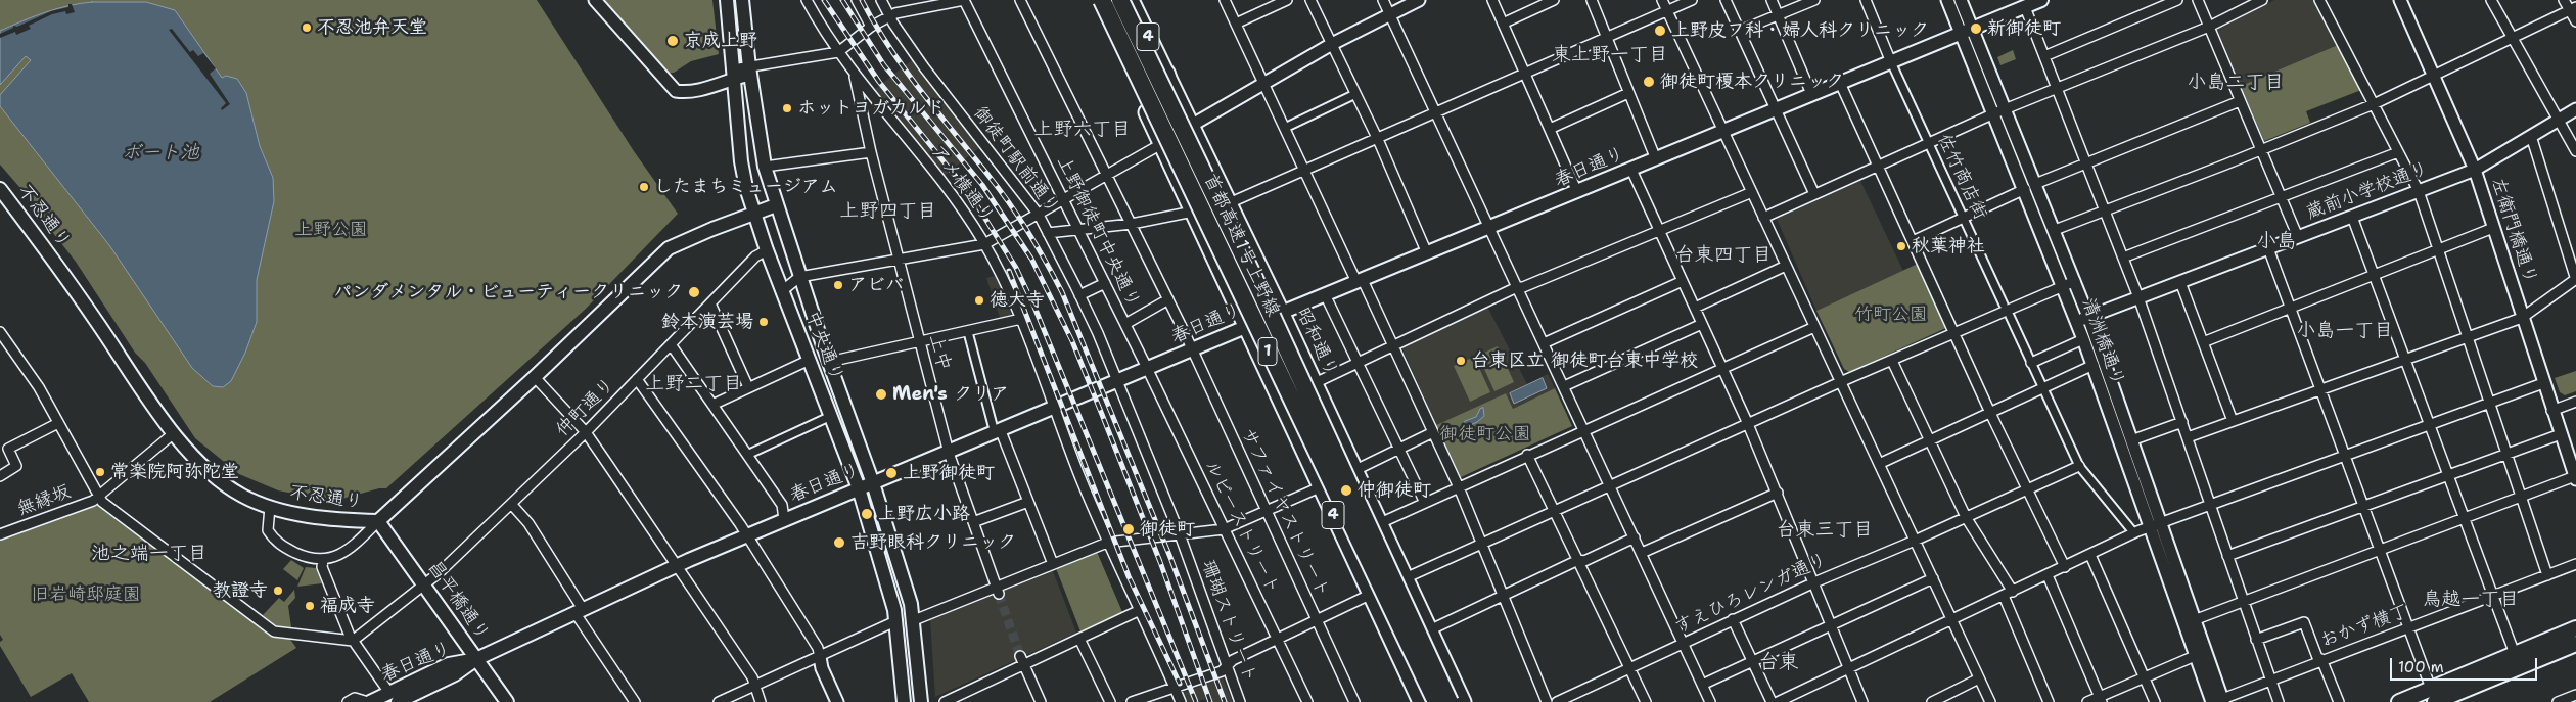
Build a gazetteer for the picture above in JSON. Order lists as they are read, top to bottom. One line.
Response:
{"streets":{"highway":["4","首都高速1号上野線","昭和通り","1"],"main road":["春日通り","不忍通り","中央通り","昌平橋通り"],"street":["御徒町駅前通り","佐竹商店街","アメ横通り","蔵前小学校通り","左衛門橋通り","上野御徒町中央通り","清洲橋通り","上中","仲町通り","無縁坂","サファイヤストリート","ルビーストリート","すえひろレンガ通り","珊瑚ストリート","おかず横丁"]},"crossings":[["4","春日通り"],["御徒町駅前通り","春日通り"],["御徒町駅前通り","珊瑚ストリート"],["春日通り","佐竹商店街"],["春日通り","アメ横通り"],["春日通り","上野御徒町中央通り"],["春日通り","昭和通り"],["春日通り","清洲橋通り"],["春日通り","中央通り"],["春日通り","上中"],["春日通り","サファイヤストリート"],["春日通り","ルビーストリート"],["春日通り","昌平橋通り"],["春日通り","珊瑚ストリート"],["アメ横通り","上中"],["蔵前小学校通り","左衛門橋通り"],["蔵前小学校通り","清洲橋通り"],["不忍通り","中央通り"],["不忍通り","無縁坂"],["不忍通り","昌平橋通り"],["上野御徒町中央通り","ルビーストリート"],["清洲橋通り","おかず横丁"],["中央通り","仲町通り"],["仲町通り","昌平橋通り"]],"districts":["東上野一丁目","小島二丁目","上野六丁目","上野四丁目","小島","台東四丁目","小島一丁目","上野二丁目","台東三丁目","池之端一丁目","鳥越一丁目","台東"],"water":["ボート池"],"parks":["上野公園","竹町公園","御徒町公園","旧岩崎邸庭園"],"places":["不忍池弁天堂","新御徒町","上野皮フ科・婦人科クリニック","京成上野","御徒町榎本クリニック","ホットヨガカルド","したまちミュージアム","秋葉神社","アビバ","パンダメンタル・ビューティークリニック","徳大寺","鈴本演芸場","台東区立 御徒町台東中学校","Men's クリア","常楽院阿弥陀堂","上野御徒町","仲御徒町","上野広小路","御徒町","吉野眼科クリニック","教證寺","福成寺"],"scale_bar":"100 m"}
